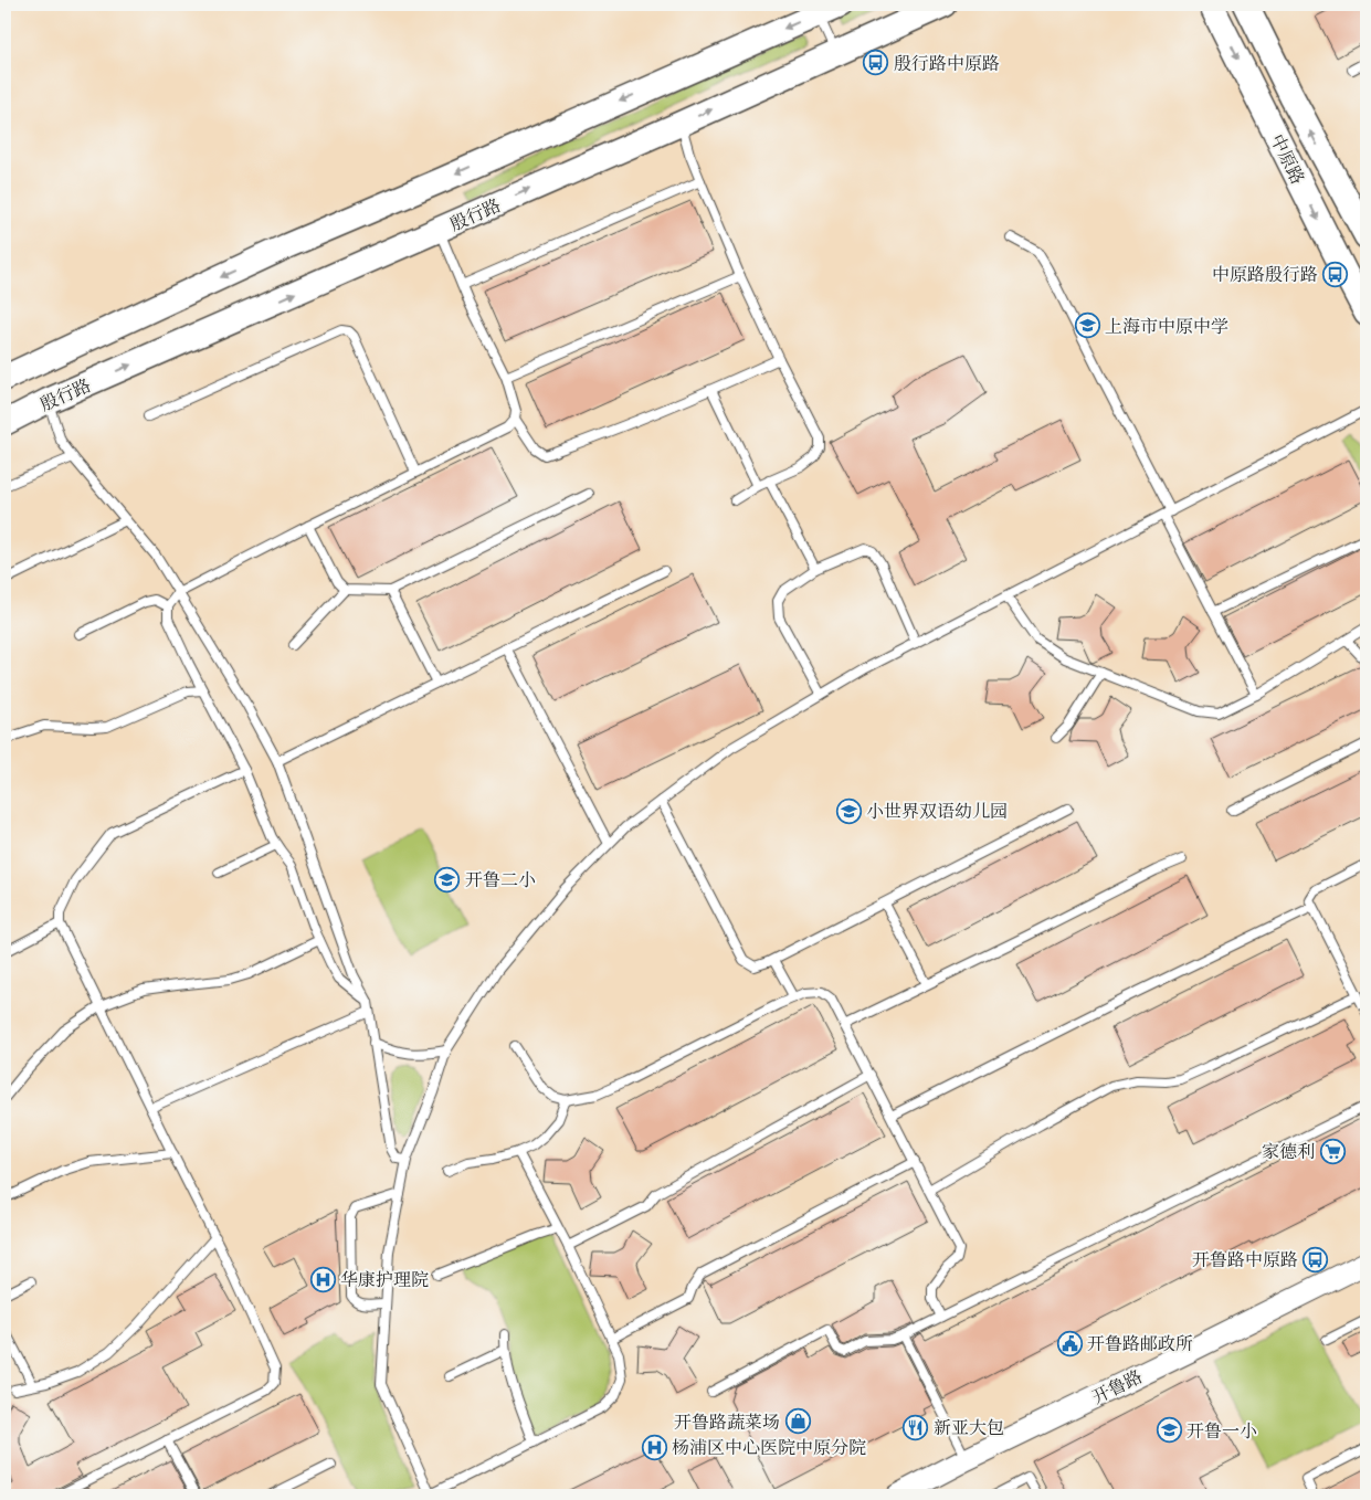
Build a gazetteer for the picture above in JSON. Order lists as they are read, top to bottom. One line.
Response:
{"streets":{"main road":["中原路","殷行路"],"street":["开鲁路"]},"places":{"bus stop":["殷行路中原路","中原路殷行路","开鲁路中原路"],"school or university":["上海市中原中学","小世界双语幼儿园","开鲁二小","开鲁一小"],"supermarket":["家德利"],"hospital":["华康护理院","杨浦区中心医院中原分院"],"public building":["开鲁路邮政所"],"shop":["开鲁路蔬菜场"],"restaurant":["新亚大包"]}}
